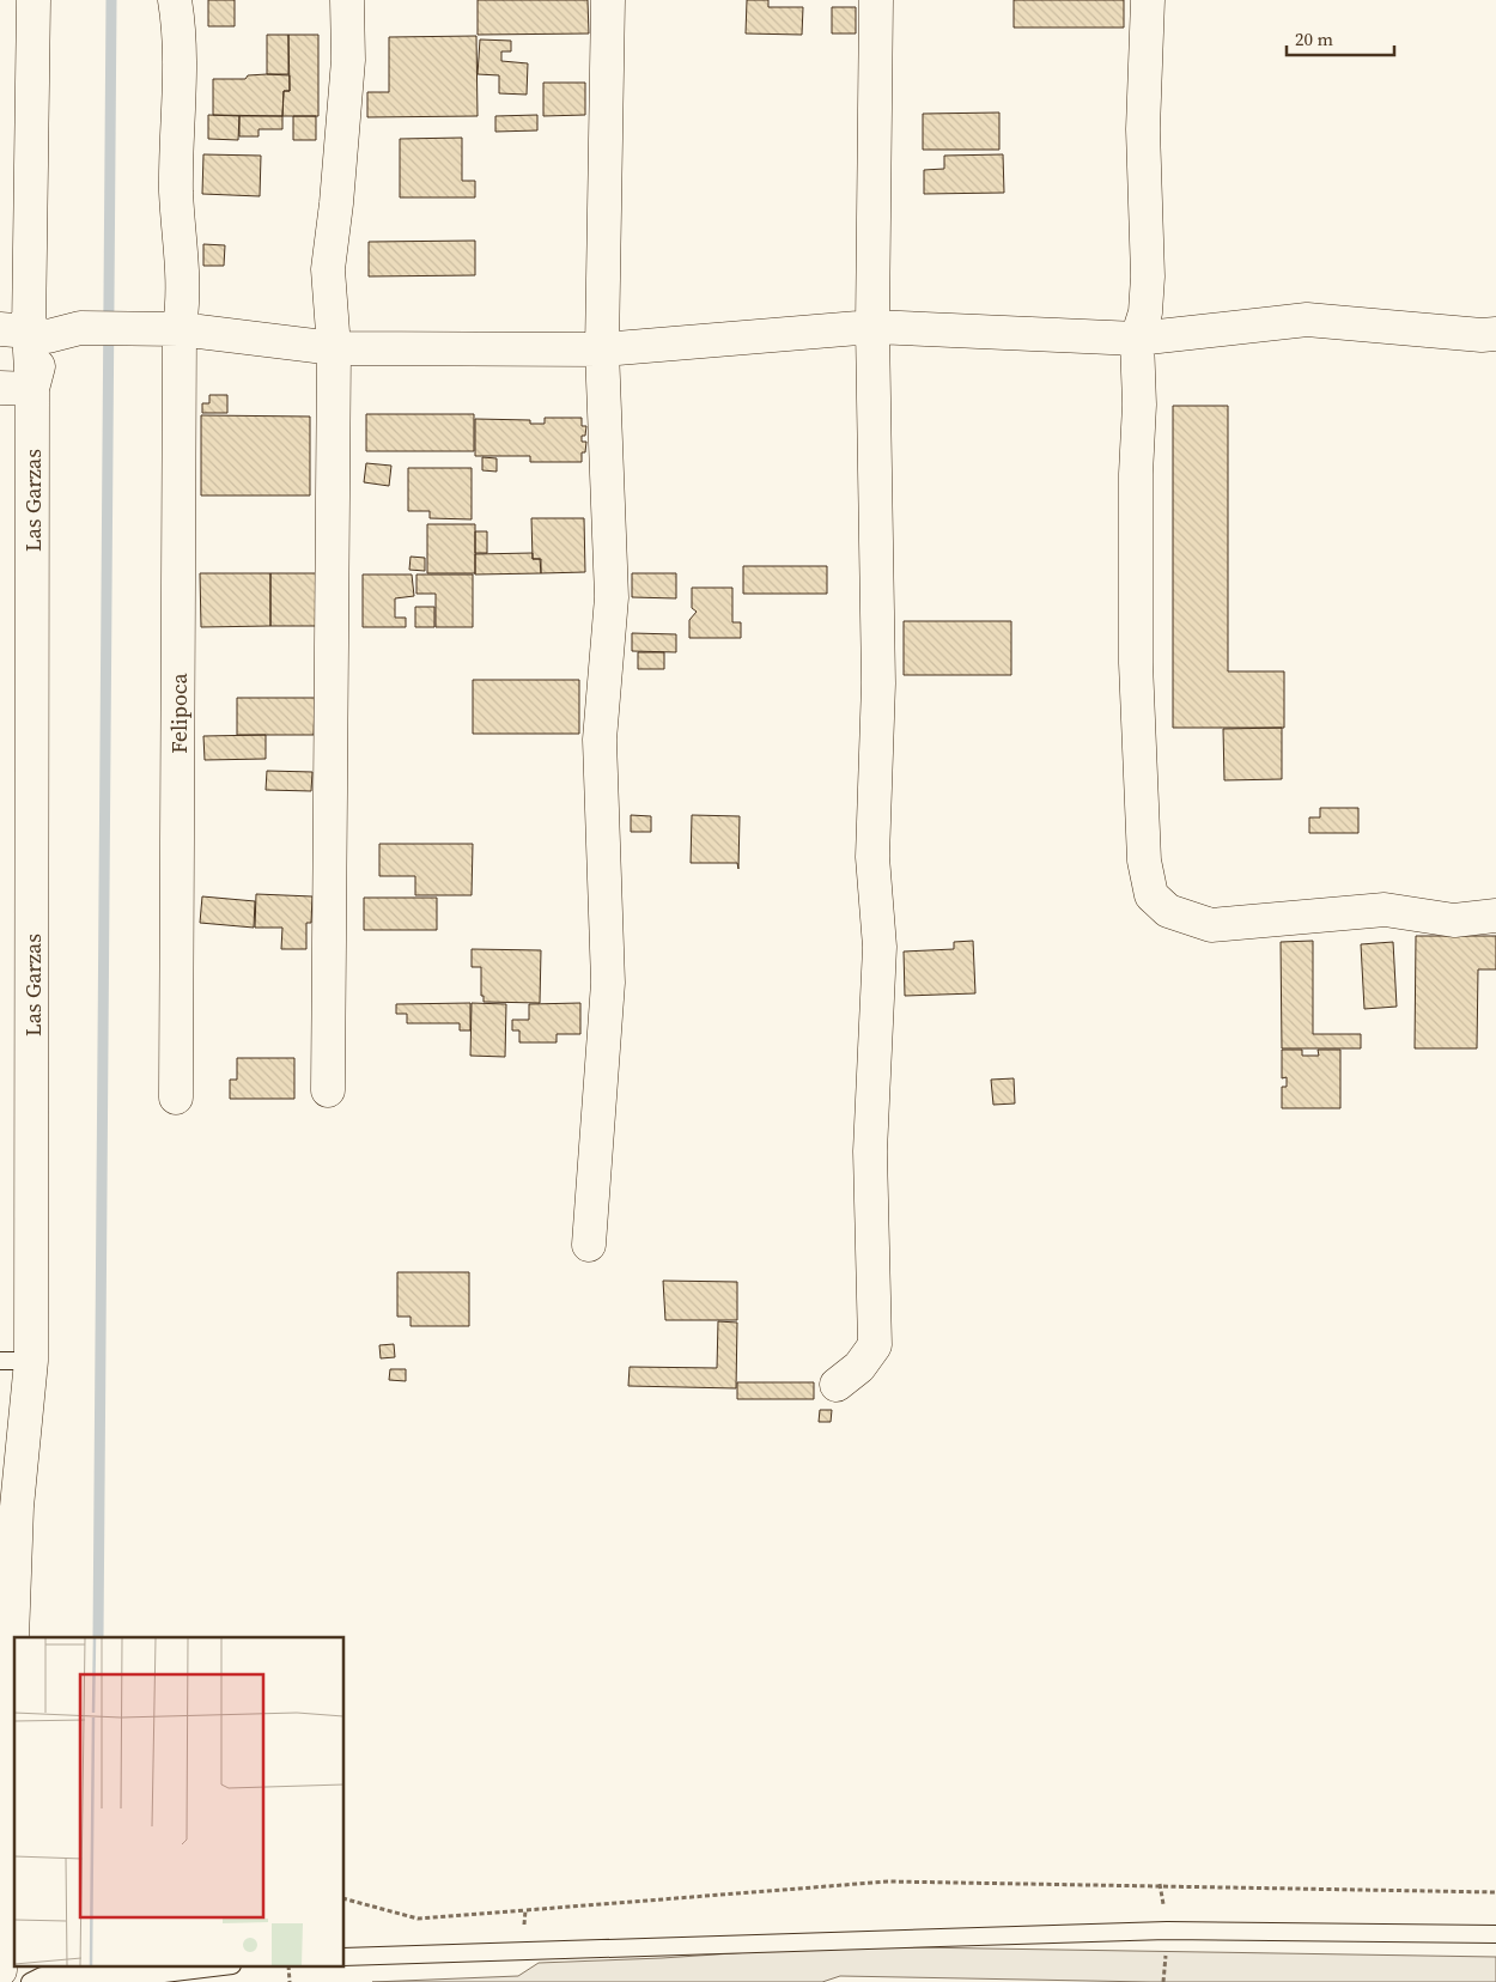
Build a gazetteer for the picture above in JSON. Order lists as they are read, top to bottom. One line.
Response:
{"streets":{"street":["Las Garzas","Felipoca"]},"scale_bar":"20 m"}
